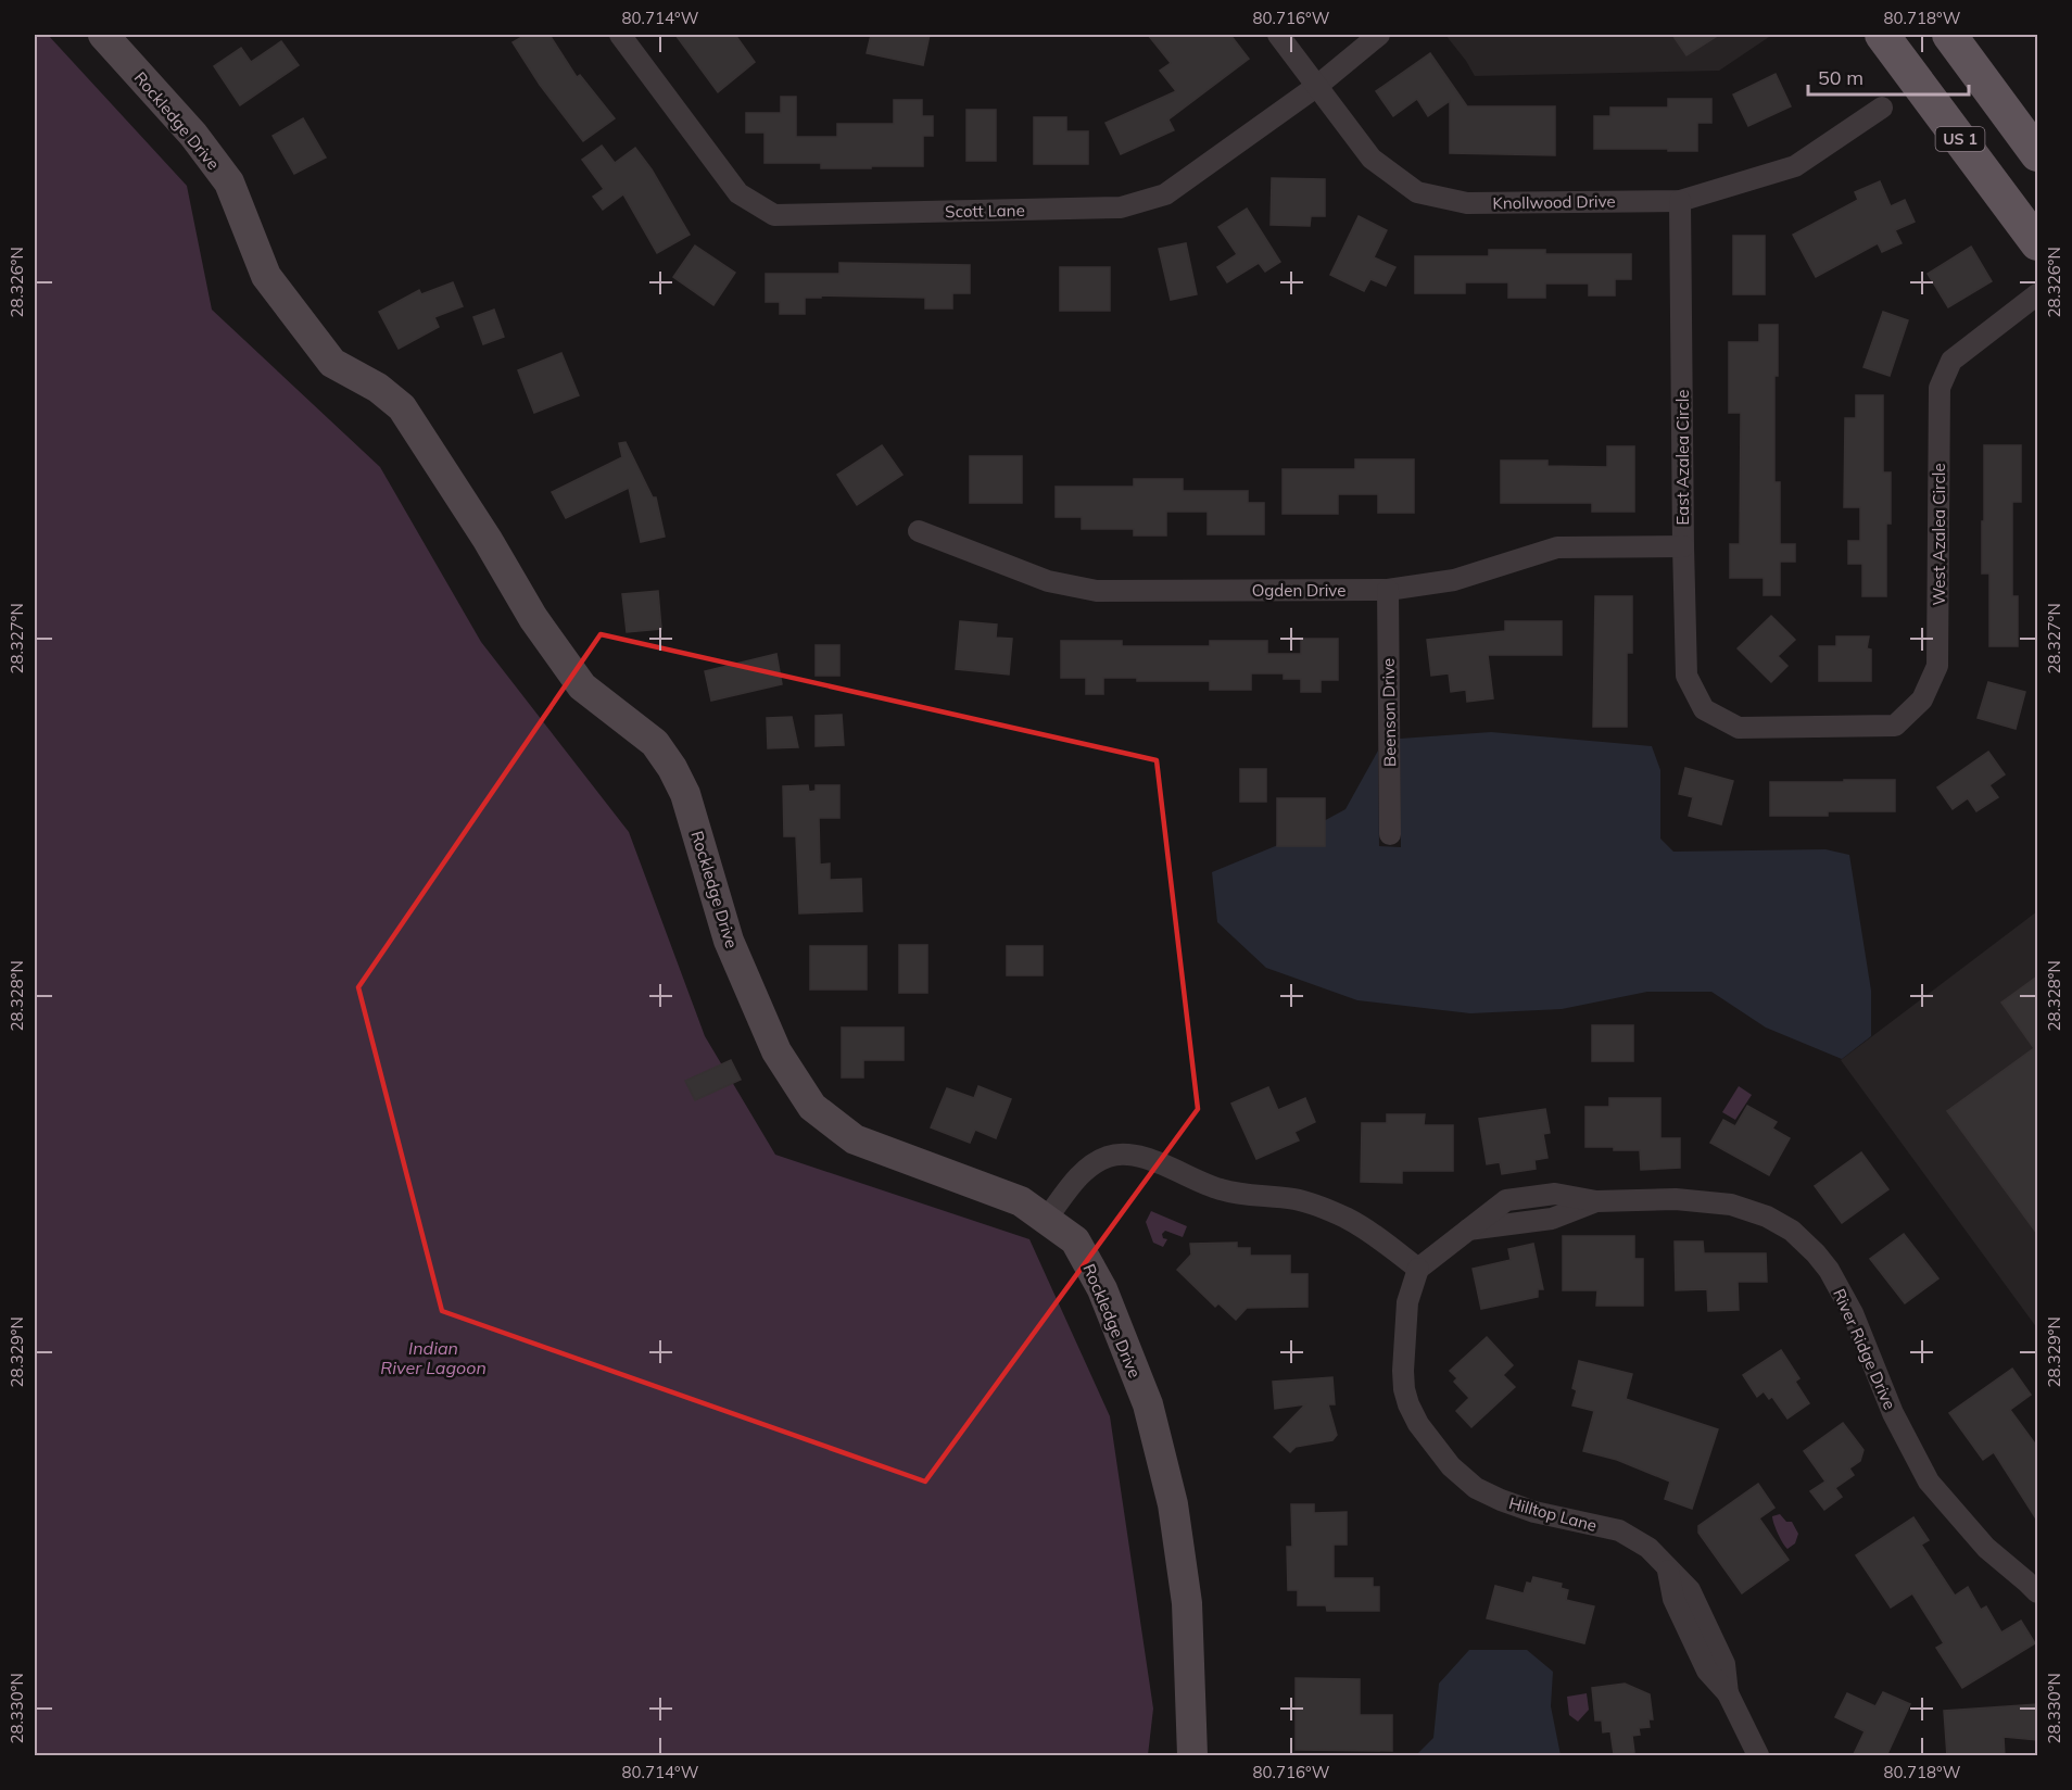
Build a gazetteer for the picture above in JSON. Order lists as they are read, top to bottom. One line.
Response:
{"streets":{"main road":["US 1"],"street":["Rockledge Drive","Knollwood Drive","Scott Lane","East Azalea Circle","West Azalea Circle","Ogden Drive","Beenson Drive","River Ridge Drive","Hilltop Lane"]},"crossings":[["Knollwood Drive","Scott Lane"],["Knollwood Drive","East Azalea Circle"],["East Azalea Circle","West Azalea Circle"],["East Azalea Circle","Ogden Drive"],["Ogden Drive","Beenson Drive"],["River Ridge Drive","Hilltop Lane"]],"water":["Indian River Lagoon"],"scale_bar":"50 m","coordinates":["80.714°W","80.716°W","80.718°W","28.326°N","28.327°N","28.328°N","28.329°N","28.330°N"]}
